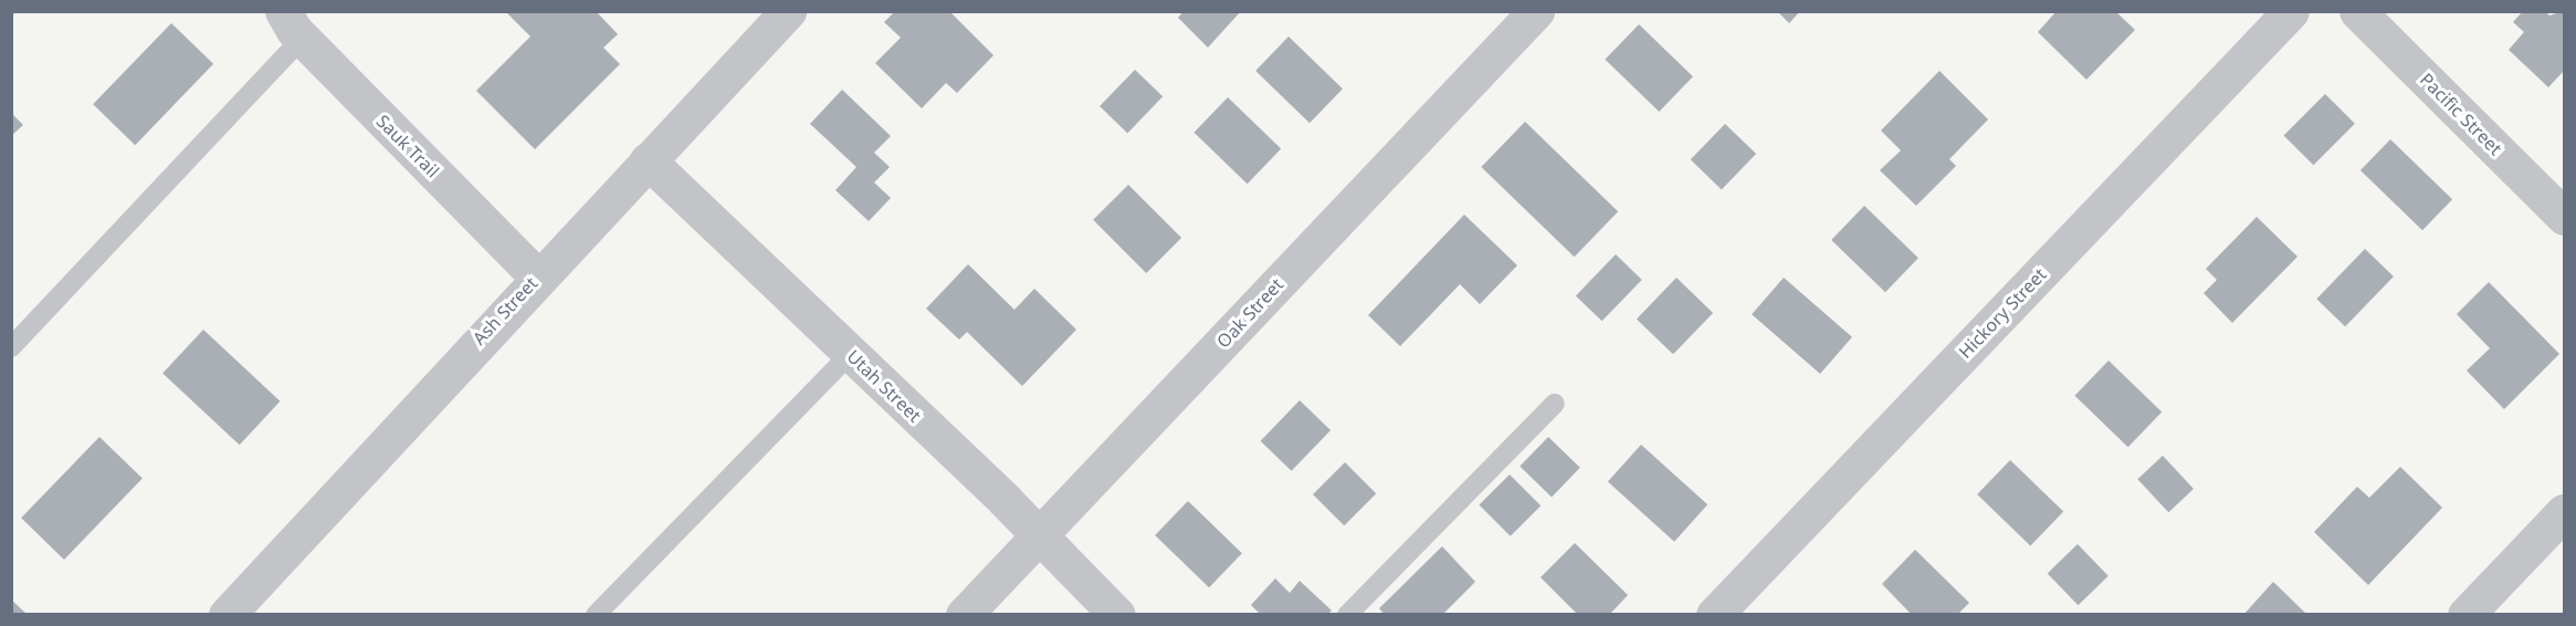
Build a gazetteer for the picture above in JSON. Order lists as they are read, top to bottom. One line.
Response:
{"streets":{"street":["Pacific Street","Sauk Trail","Ash Street","Oak Street","Hickory Street","Utah Street"]},"crossings":[["Sauk Trail","Ash Street"],["Ash Street","Utah Street"],["Oak Street","Utah Street"]]}
